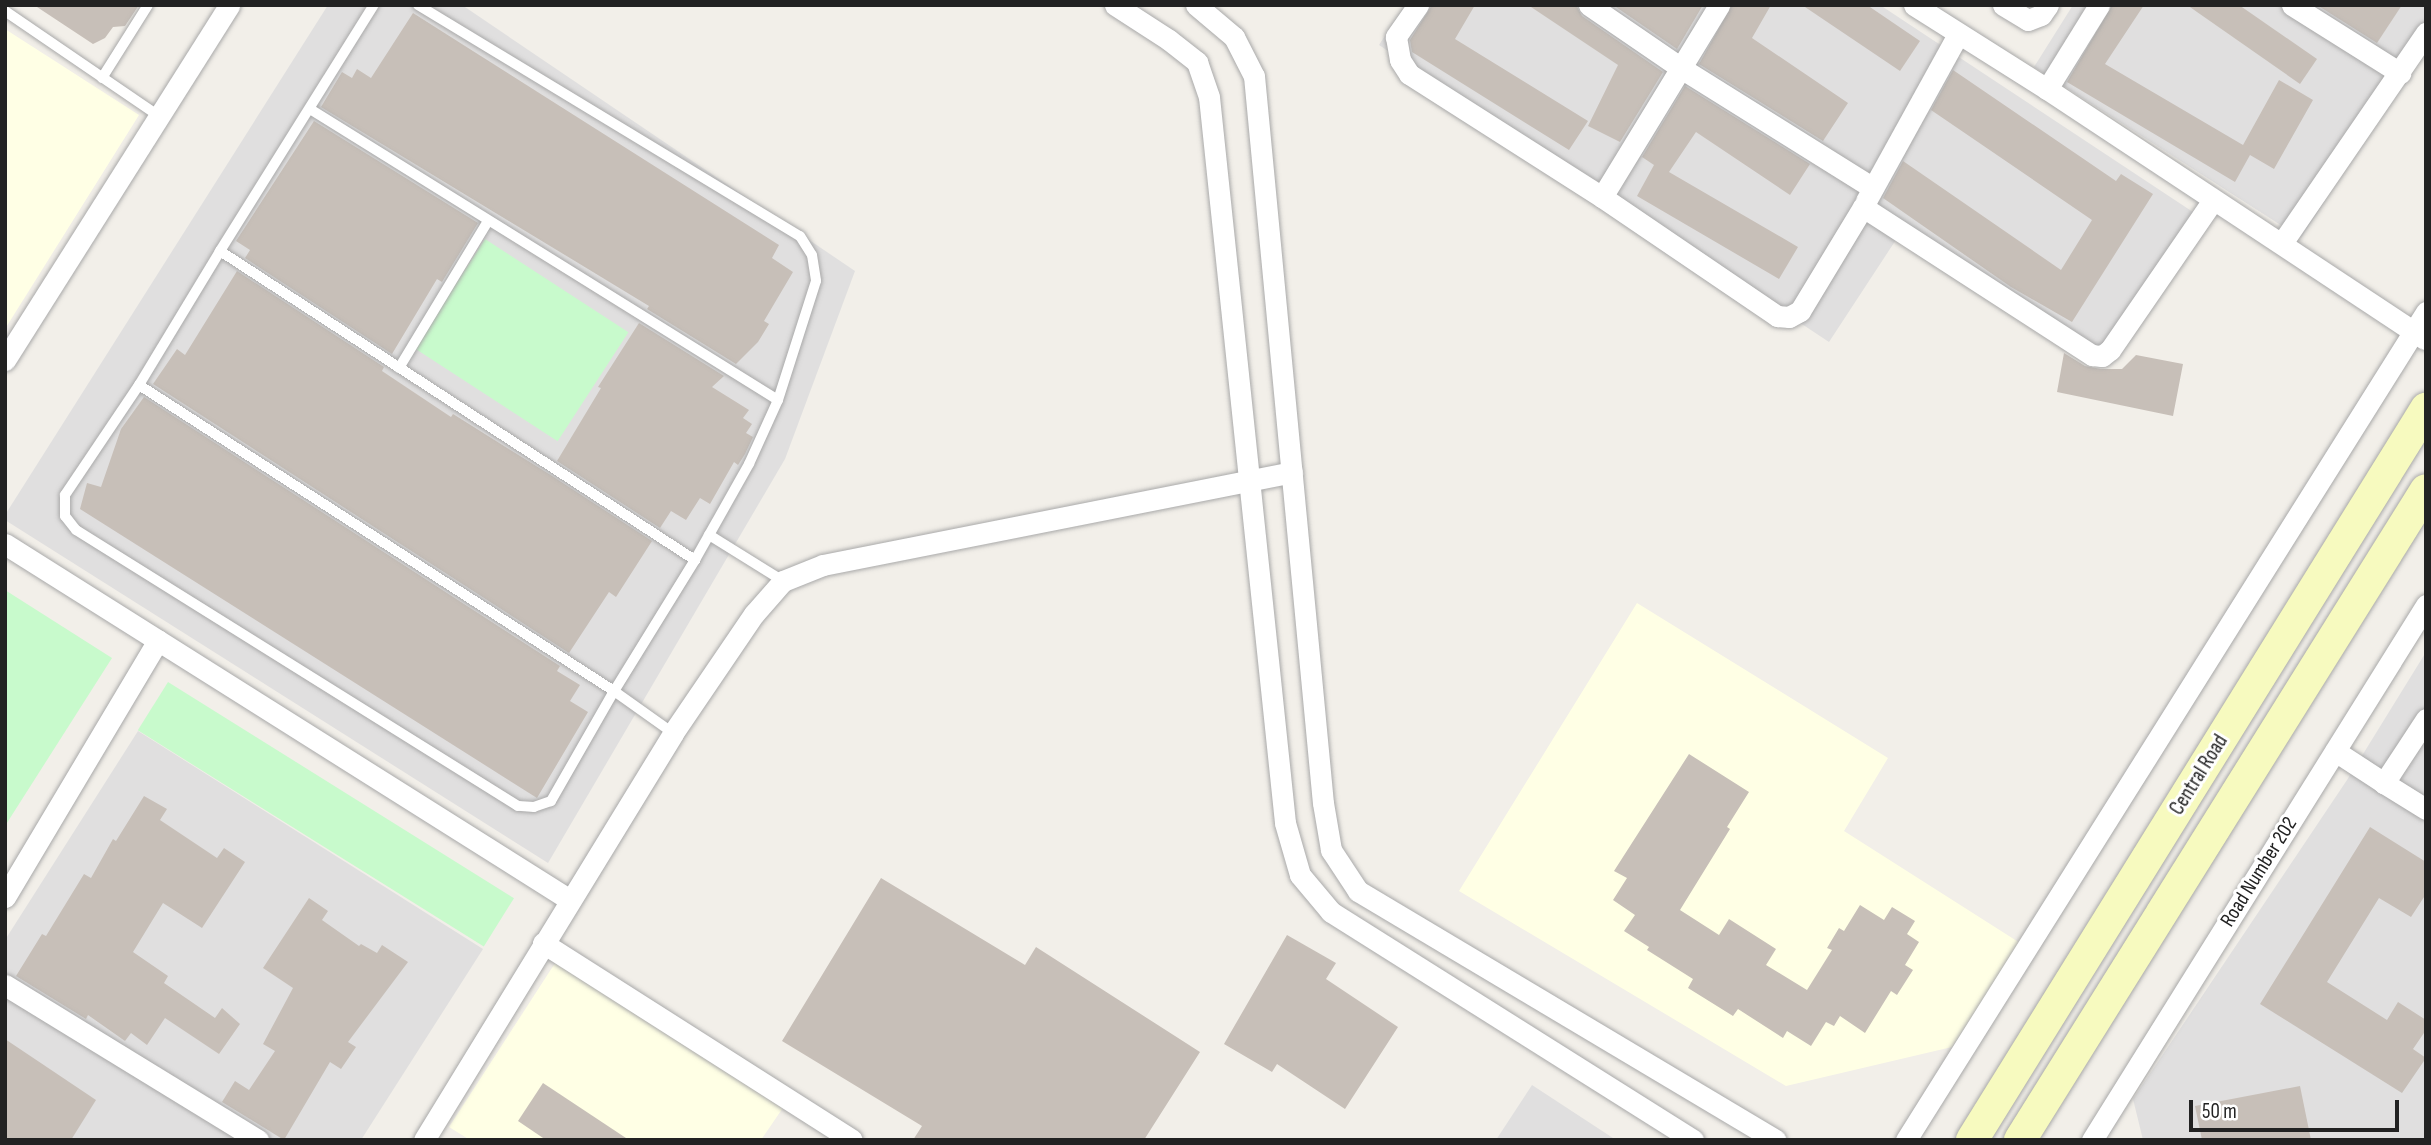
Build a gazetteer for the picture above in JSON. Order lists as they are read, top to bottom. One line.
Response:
{"streets":{"main road":["Central Road"],"street":["Road Number 202"]},"scale_bar":"50 m"}
